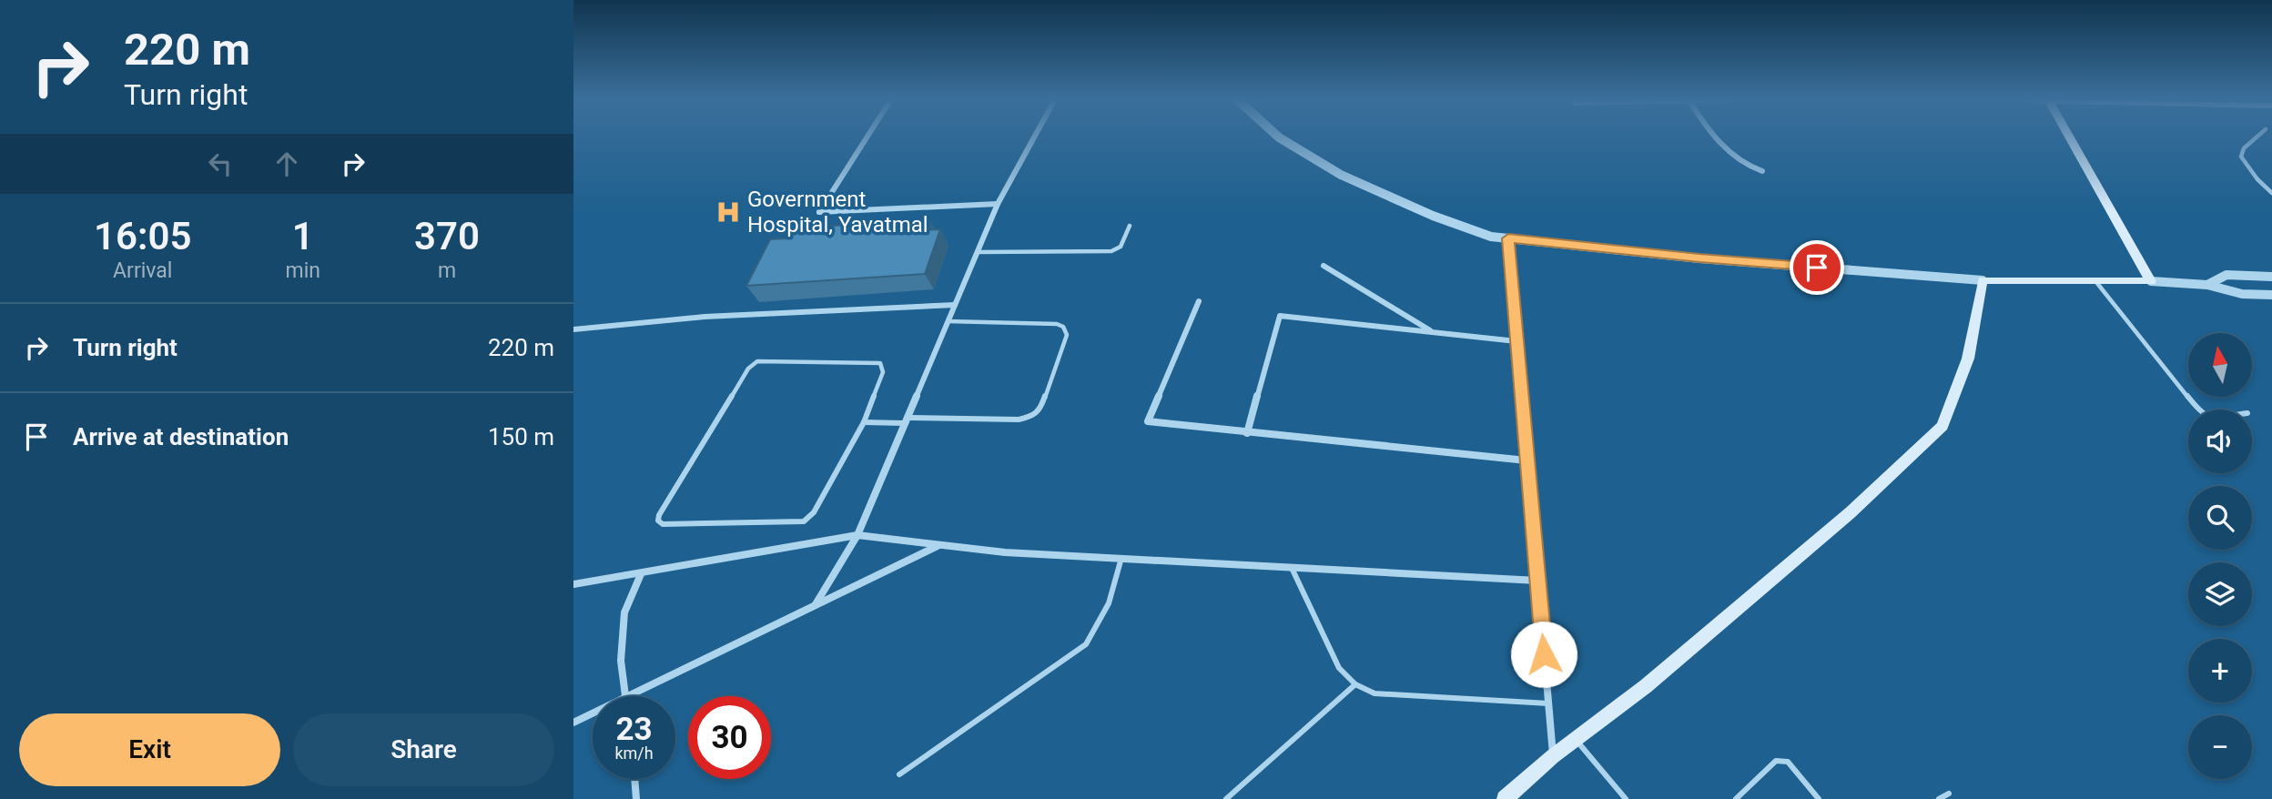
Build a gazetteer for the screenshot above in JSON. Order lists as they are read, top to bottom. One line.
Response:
{"places":{"hospital":["Government Hospital, Yavatmal"]},"north":"top","page":{"turn":["220 m","Turn right"],"eta":["16:05","Arrival","1","min","370","m"],"list":[{"name":"Turn right","value":"220 m"},{"name":"Arrive at destination","value":"150 m"}],"map_buttons":["+","−"],"speed":"23 km/h","limit":"30","buttons":["Exit","Share"]}}
